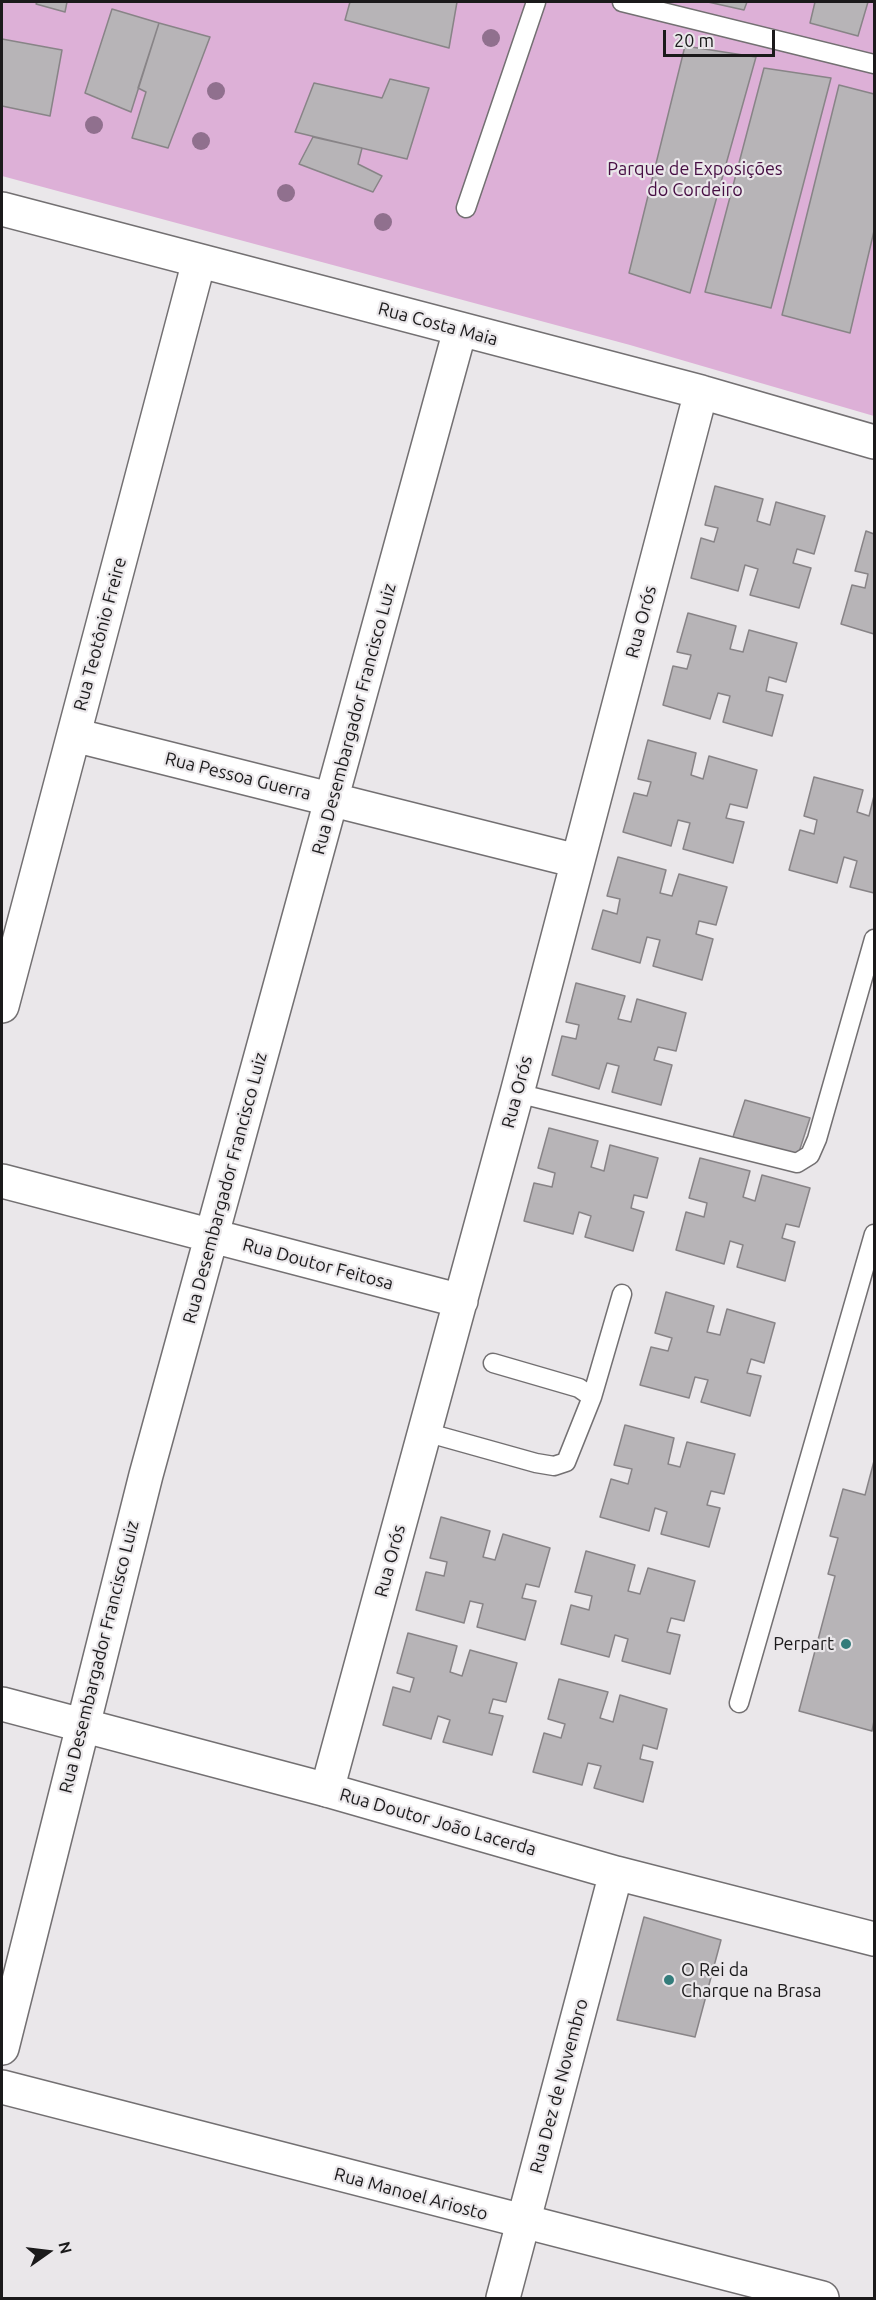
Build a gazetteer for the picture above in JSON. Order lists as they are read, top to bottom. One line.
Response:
{"streets":{"street":["Rua Costa Maia","Rua Orós","Rua Teotônio Freire","Rua Desembargador Francisco Luiz","Rua Pessoa Guerra","Rua Doutor Feitosa","Rua Doutor João Lacerda","Rua Dez de Novembro","Rua Manoel Ariosto"]},"crossings":[["Rua Costa Maia","Rua Orós"],["Rua Costa Maia","Rua Teotônio Freire"],["Rua Costa Maia","Rua Desembargador Francisco Luiz"],["Rua Orós","Rua Pessoa Guerra"],["Rua Orós","Rua Doutor Feitosa"],["Rua Orós","Rua Doutor João Lacerda"],["Rua Teotônio Freire","Rua Pessoa Guerra"],["Rua Desembargador Francisco Luiz","Rua Pessoa Guerra"],["Rua Desembargador Francisco Luiz","Rua Doutor Feitosa"],["Rua Desembargador Francisco Luiz","Rua Doutor João Lacerda"],["Rua Doutor João Lacerda","Rua Dez de Novembro"],["Rua Dez de Novembro","Rua Manoel Ariosto"]],"parks":["Parque de Exposições do Cordeiro"],"places":["Perpart","O Rei da Charque na Brasa"],"scale_bar":"20 m","north":"right"}
